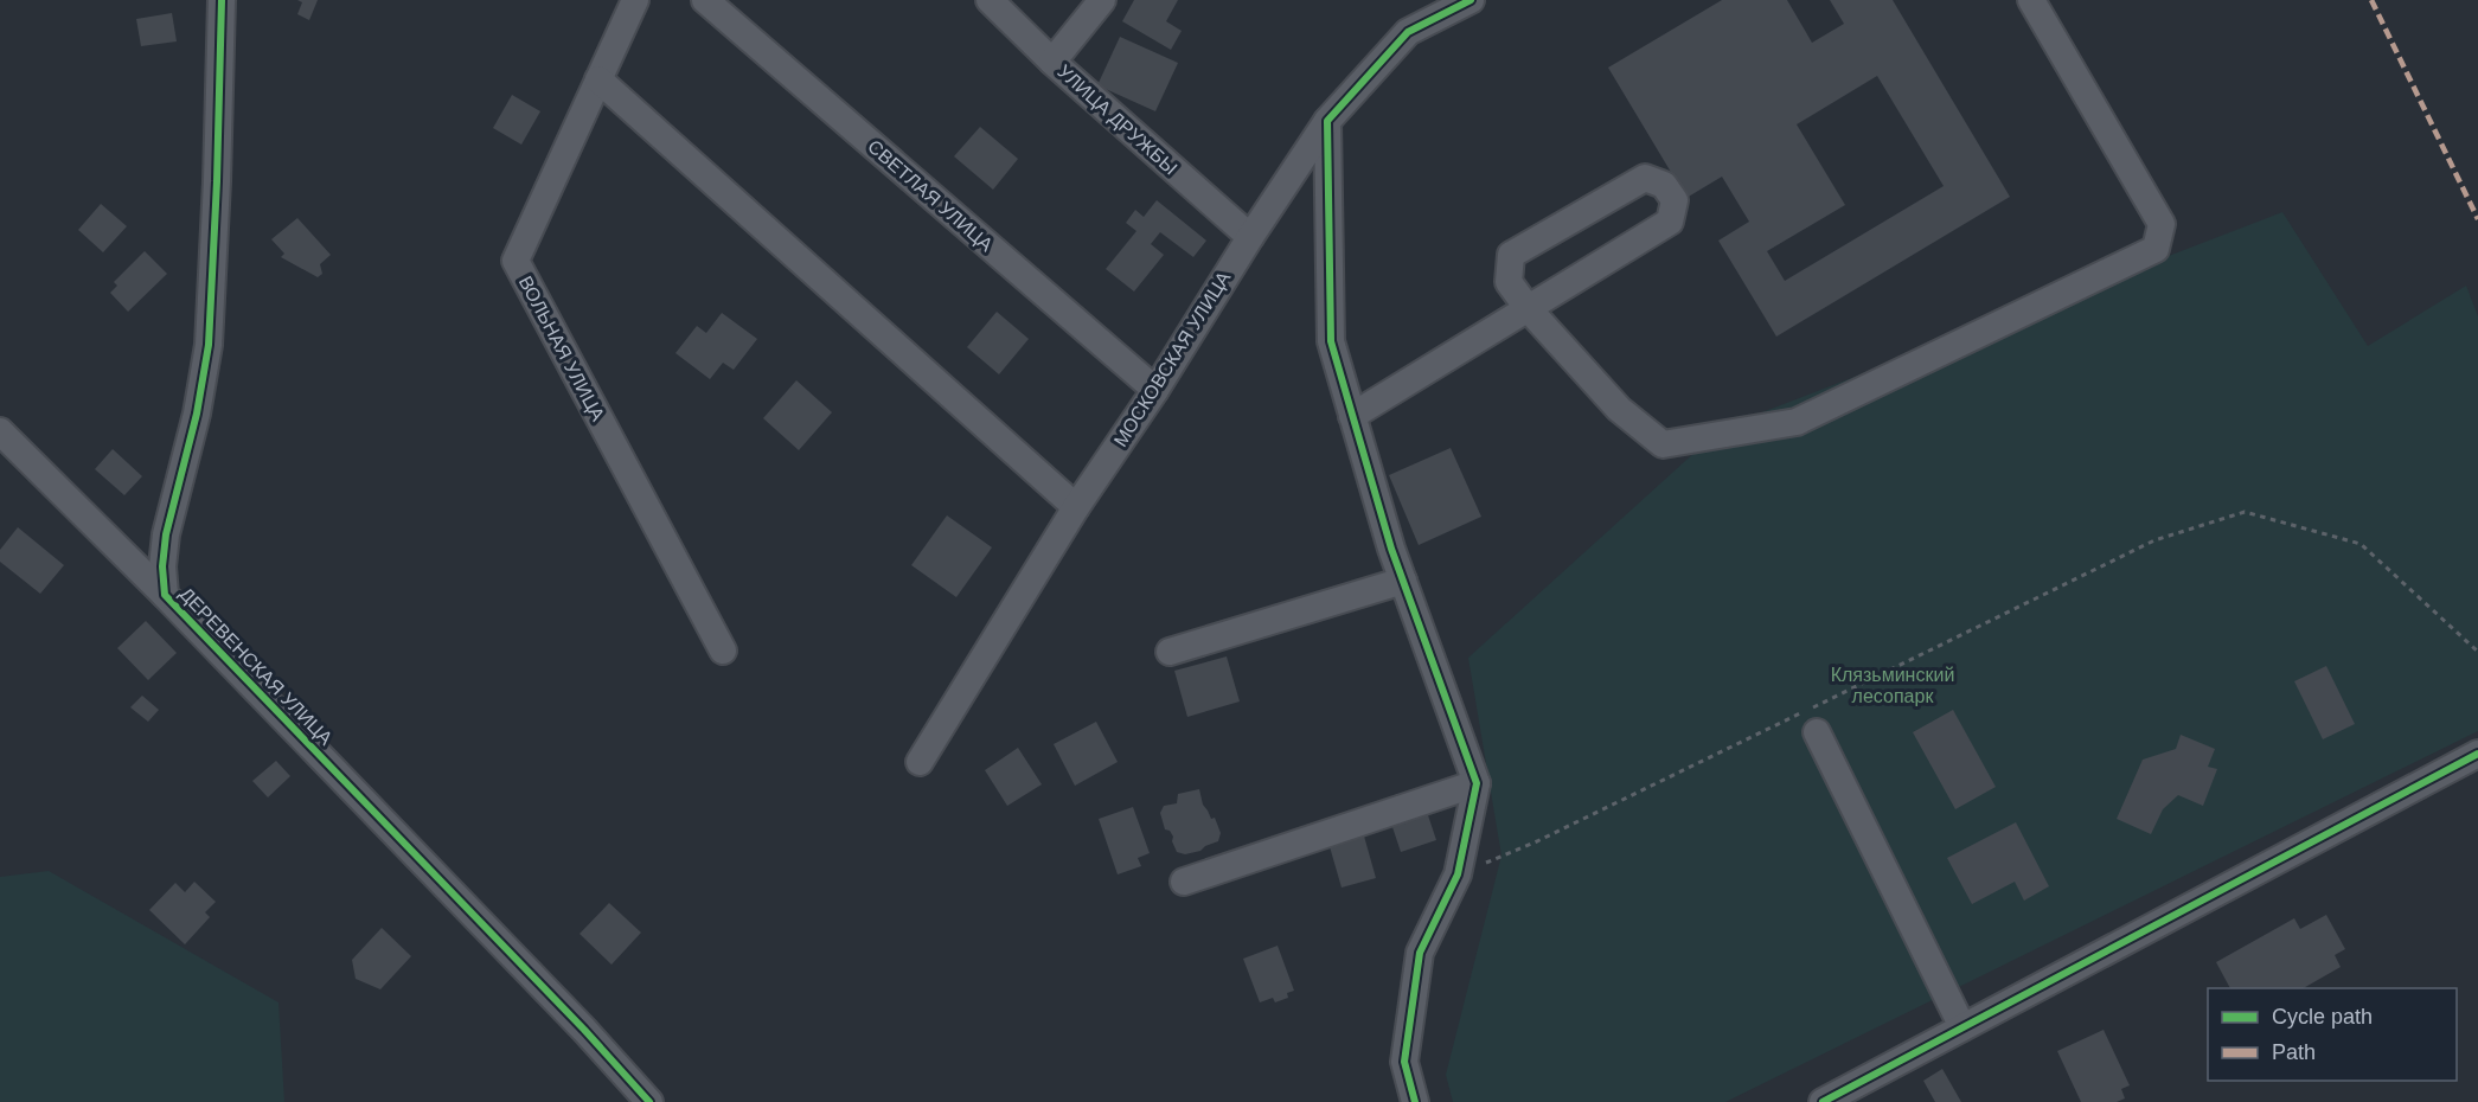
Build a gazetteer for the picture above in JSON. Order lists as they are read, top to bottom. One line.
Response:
{"streets":{"street":["УЛИЦА ДРУЖБЫ","СВЕТЛАЯ УЛИЦА","ВОЛЬНАЯ УЛИЦА","МОСКОВСКАЯ УЛИЦА","ДЕРЕВЕНСКАЯ УЛИЦА"]},"crossings":[["УЛИЦА ДРУЖБЫ","МОСКОВСКАЯ УЛИЦА"],["СВЕТЛАЯ УЛИЦА","МОСКОВСКАЯ УЛИЦА"]],"parks":["Клязьминский лесопарк"],"legend":["Cycle path","Path"]}
